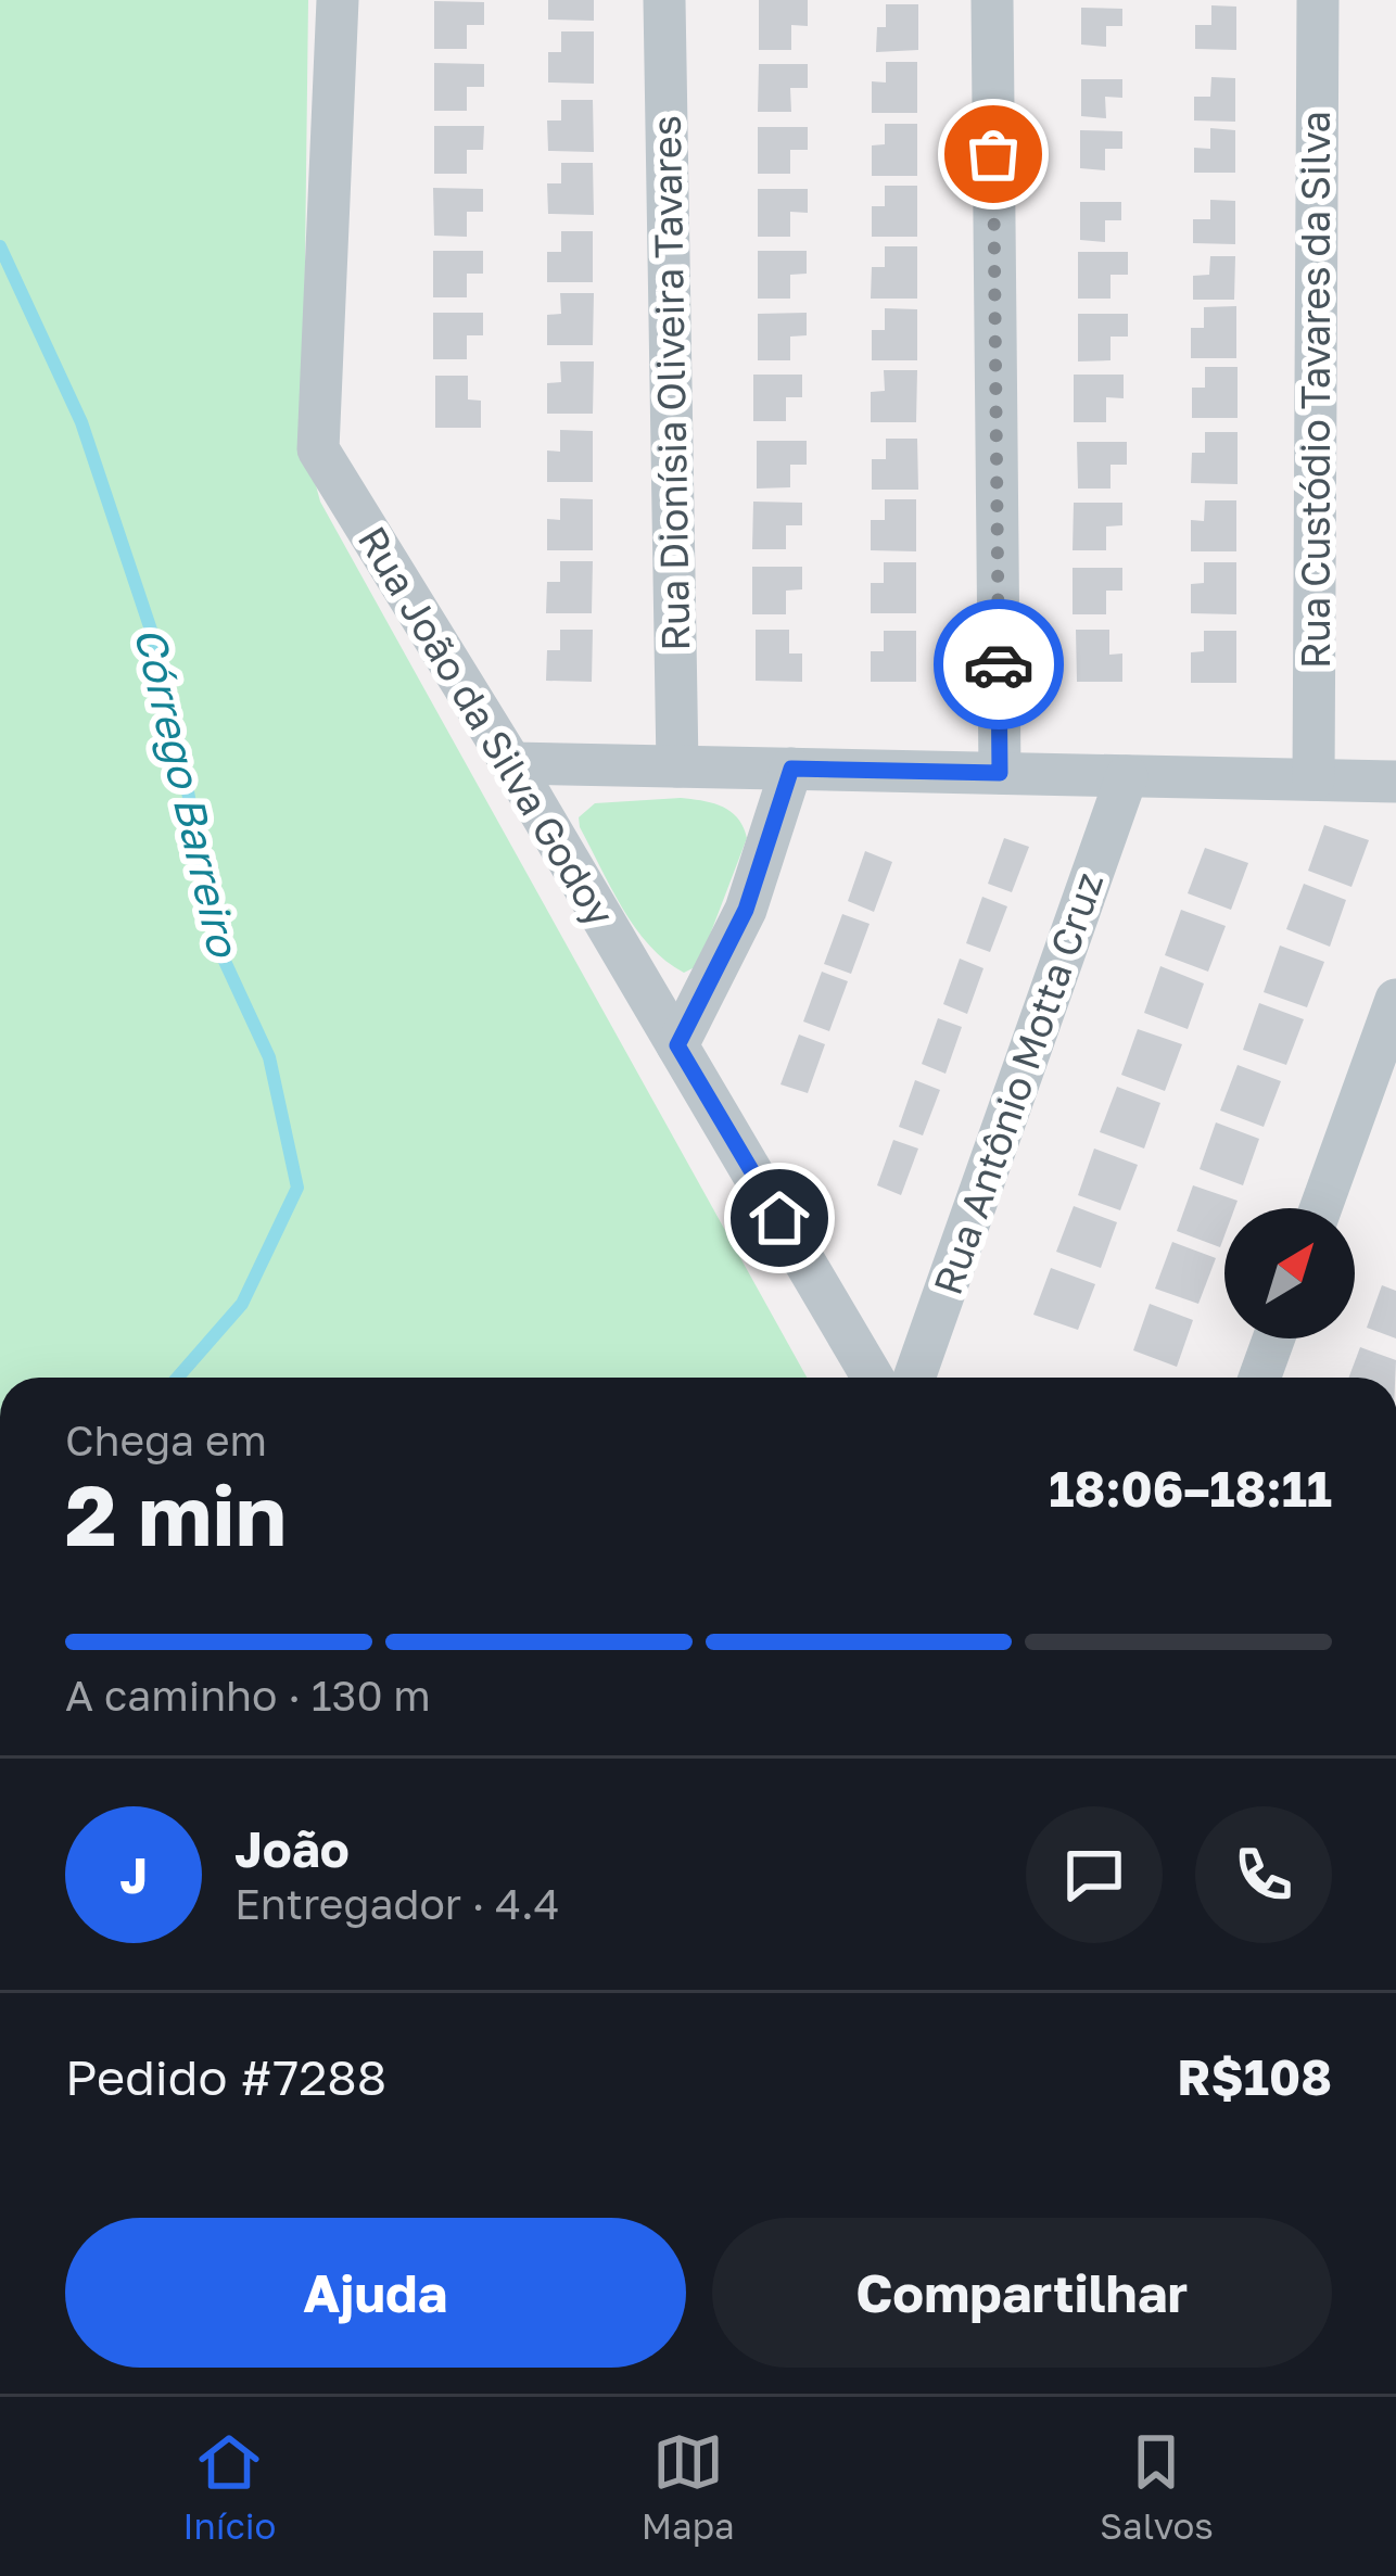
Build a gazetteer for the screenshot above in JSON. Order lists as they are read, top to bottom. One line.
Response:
{"streets":{"street":["Rua Dionísia Oliveira Tavares","Rua Custódio Tavares da Silva","Rua João da Silva Godoy","Rua Antônio Motta Cruz"]},"water":["Córrego Barreiro"],"north":"top right","page":{"heading":["2 min","Chega em","18:06–18:11"],"panel":["João","Entregador · 4.4","Pedido #7288","R$108"],"bar":"A caminho · 130 m","round":"J","buttons":["Ajuda","Compartilhar"],"tabs":["Início","Mapa","Salvos"]}}
